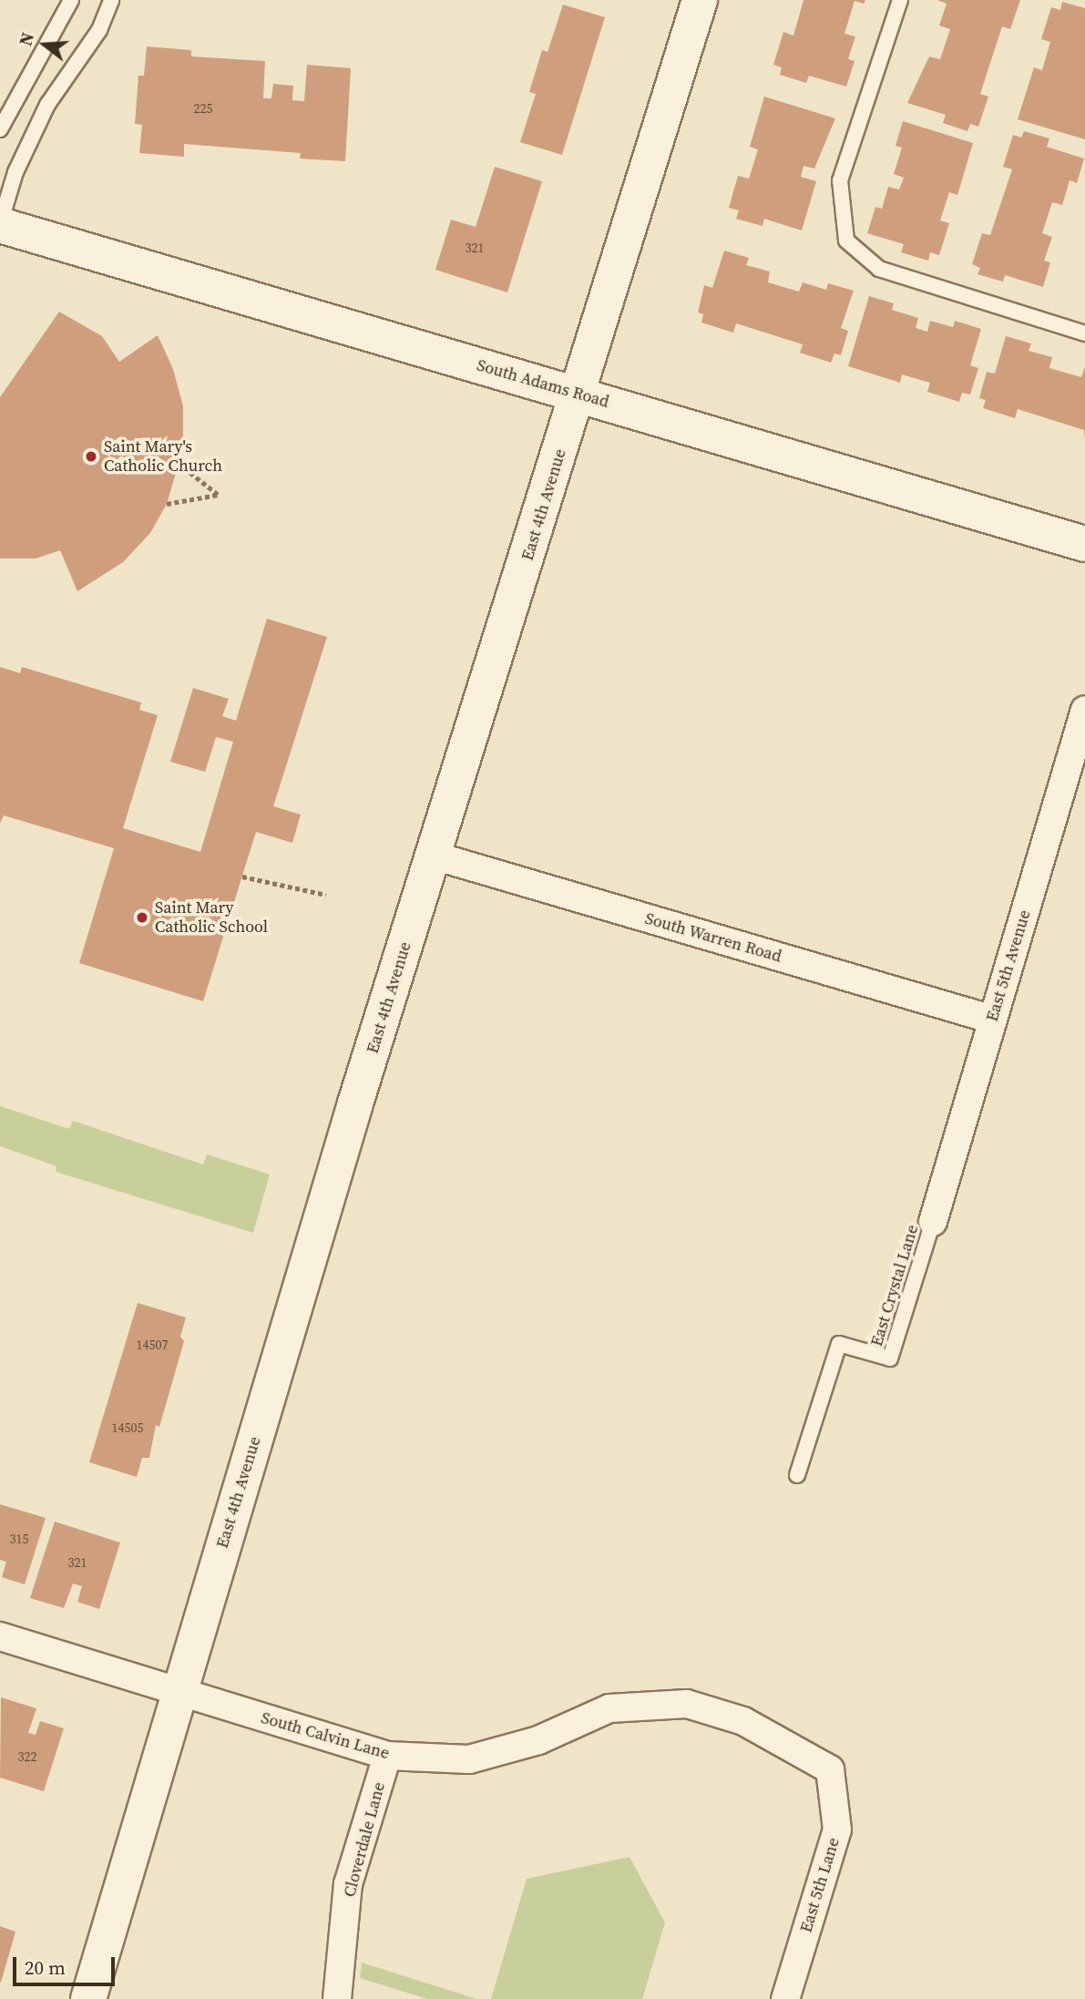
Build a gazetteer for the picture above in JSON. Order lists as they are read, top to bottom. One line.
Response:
{"streets":{"street":["South Adams Road","East 4th Avenue","South Warren Road","East 5th Avenue","South Calvin Lane","Cloverdale Lane","East 5th Lane"],"lane":["East Crystal Lane"]},"crossings":[["South Adams Road","East 4th Avenue"],["East 4th Avenue","South Warren Road"],["East 4th Avenue","South Calvin Lane"],["South Warren Road","East 5th Avenue"],["East 5th Avenue","East Crystal Lane"],["South Calvin Lane","Cloverdale Lane"],["South Calvin Lane","East 5th Lane"]],"places":["Saint Mary's Catholic Church","Saint Mary Catholic School"],"house_numbers":["225","321","14507","14505","315","321","322"],"scale_bar":"20 m","north":"left"}
